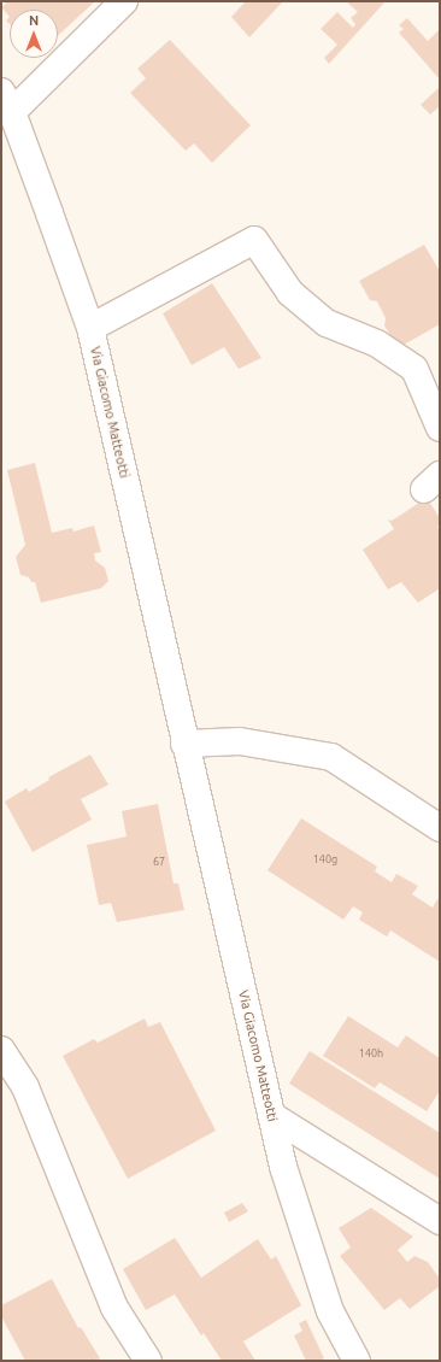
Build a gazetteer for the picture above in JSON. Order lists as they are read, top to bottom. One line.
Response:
{"streets":{"street":["Via Giacomo Matteotti"]},"house_numbers":["140g","67","140h"],"north":"top"}
